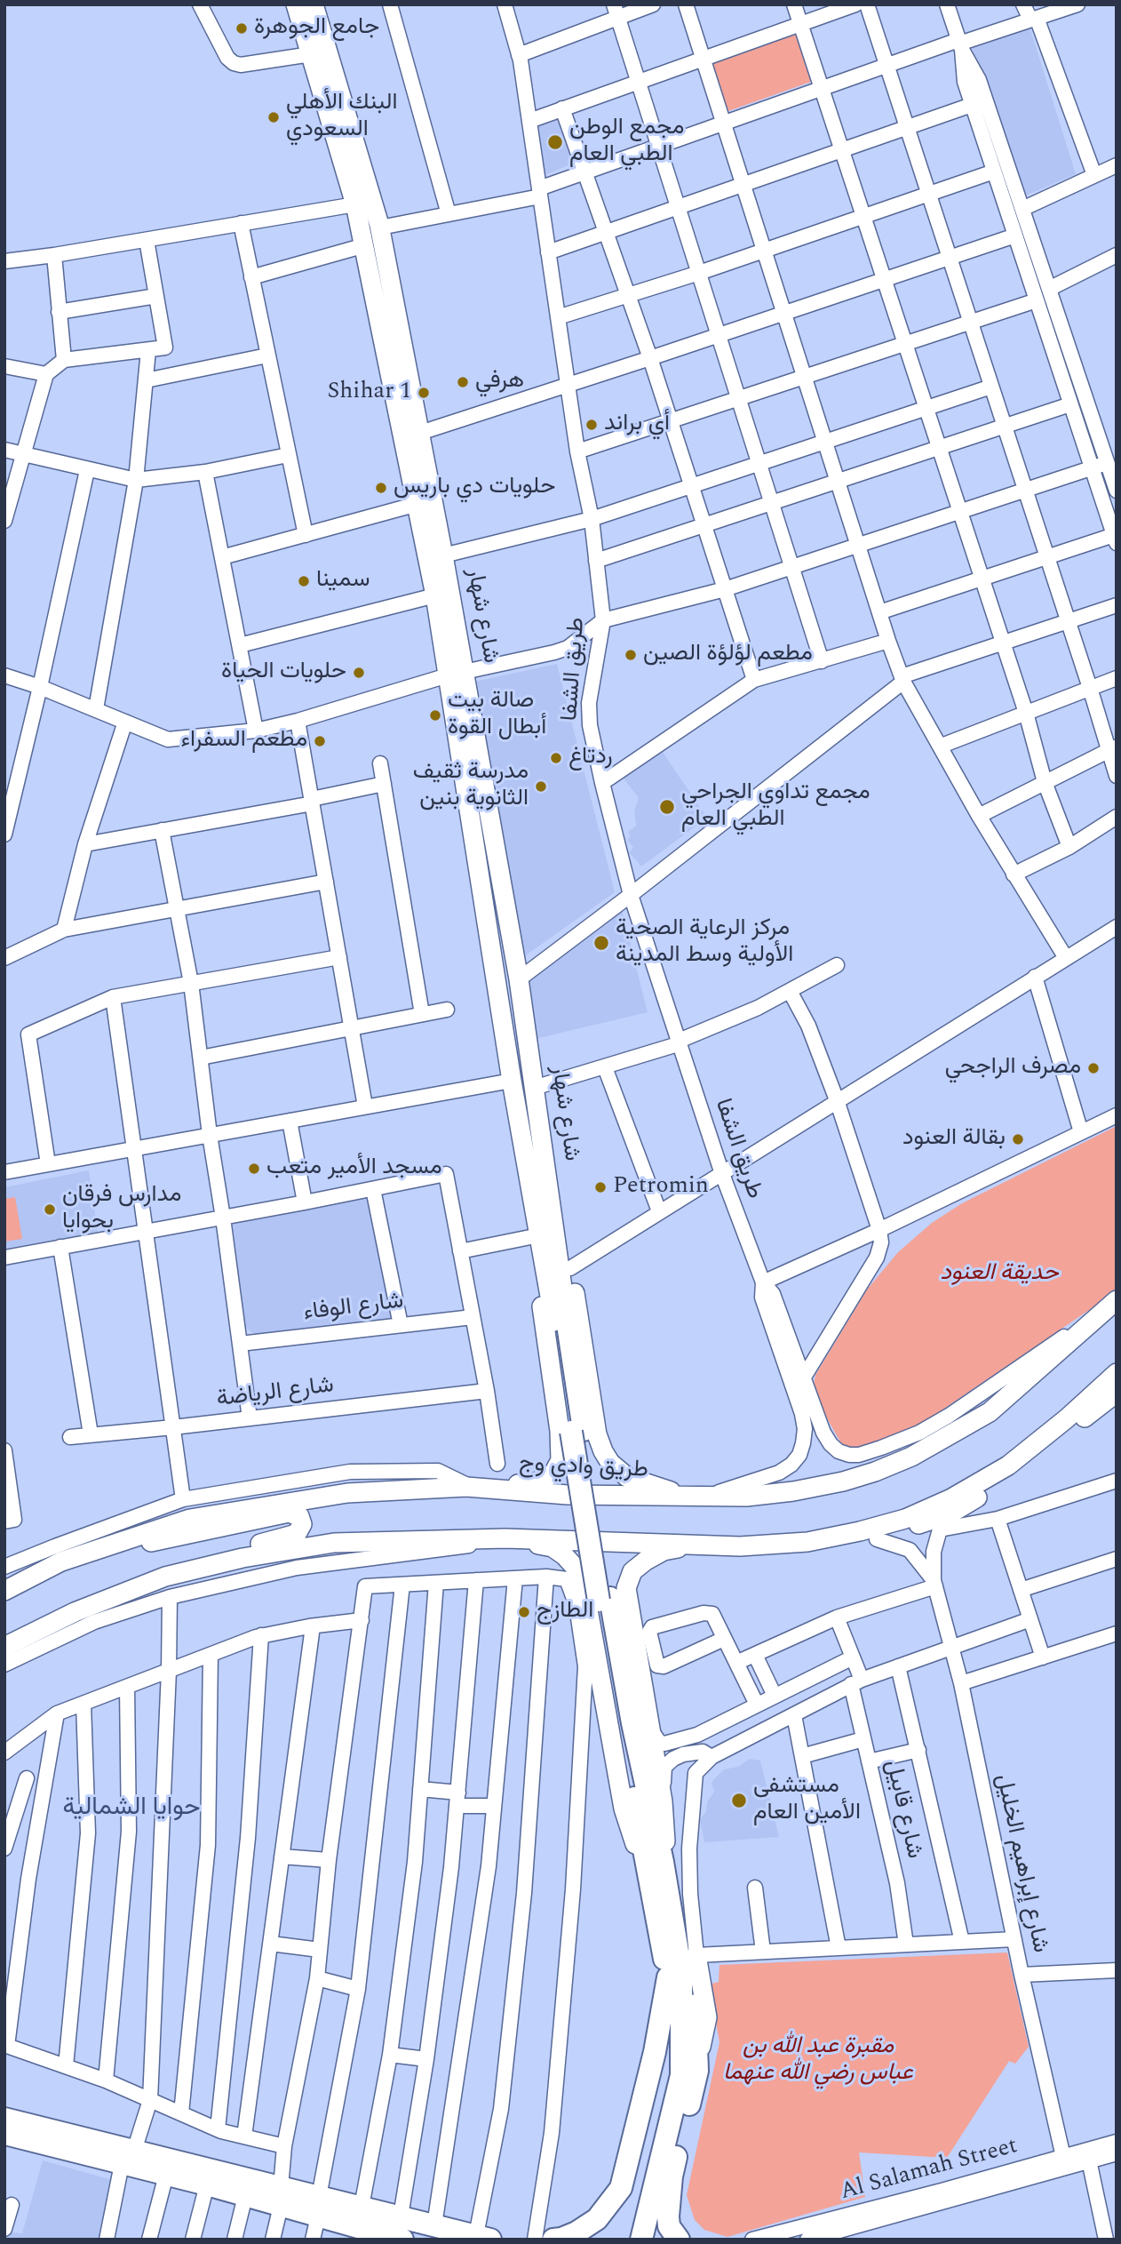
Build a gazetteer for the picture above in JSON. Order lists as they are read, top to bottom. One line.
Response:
{"streets":{"main road":["شارع شهار","طريق وادي وج"],"street":["طريق الشفا","شارع الوفاء","شارع الرياضة","شارع قابيل","شارع إبراهيم الخليل","Al Salamah Street"]},"crossings":[["شارع إبراهيم الخليل","Al Salamah Street"]],"districts":["حوايا الشمالية"],"parks":["حديقة العنود","مقبرة عبد الله بن عباس رضي الله عنهما"],"places":["جامع الجوهرة","البنك الأهلي السعودي","مجمع الوطن الطبي العام","هرفي","Shihar 1","أي براند","حلويات دي باريس","سمينا","مطعم لؤلؤة الصين","حلويات الحياة","صالة بيت أبطال القوة","مطعم السفراء","ردتاغ","مدرسة ثقيف الثانوية بنين","مجمع تداوي الجراحي الطبي العام","مركز الرعاية الصحية الأولية وسط المدينة","مصرف الراجحي","بقالة العنود","مسجد الأمير متعب","Petromin","مدارس فرقان بحوايا","الطازج","مستشفى الأمين العام"]}
